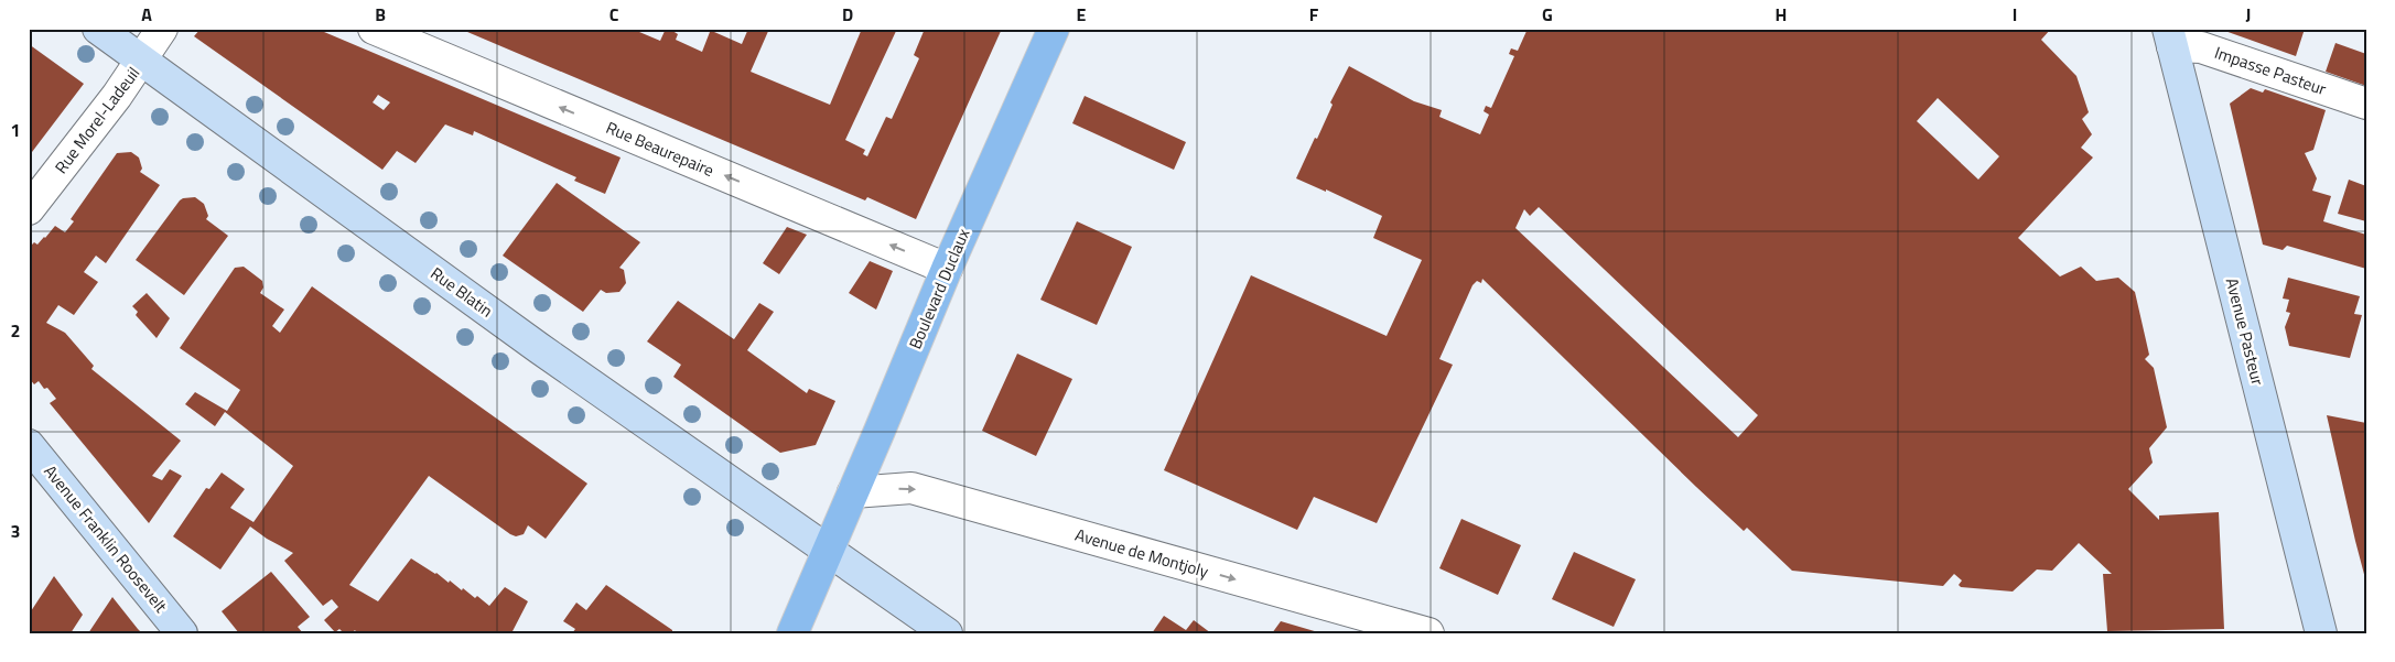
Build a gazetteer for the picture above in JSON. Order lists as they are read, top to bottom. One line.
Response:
{"streets":{"main road":["Boulevard Duclaux"],"street":["Impasse Pasteur","Rue Morel-Ladeuil","Rue Beaurepaire","Rue Blatin","Avenue Pasteur","Avenue Franklin Roosevelt","Avenue de Montjoly"]},"crossings":[["Impasse Pasteur","Avenue Pasteur"],["Rue Morel-Ladeuil","Rue Blatin"],["Rue Beaurepaire","Boulevard Duclaux"],["Boulevard Duclaux","Rue Blatin"],["Boulevard Duclaux","Avenue de Montjoly"]],"one_way":["Rue Beaurepaire","Avenue de Montjoly"],"grid":{"columns":["A","B","C","D","E","F","G","H","I","J"],"rows":["1","2","3"]}}
